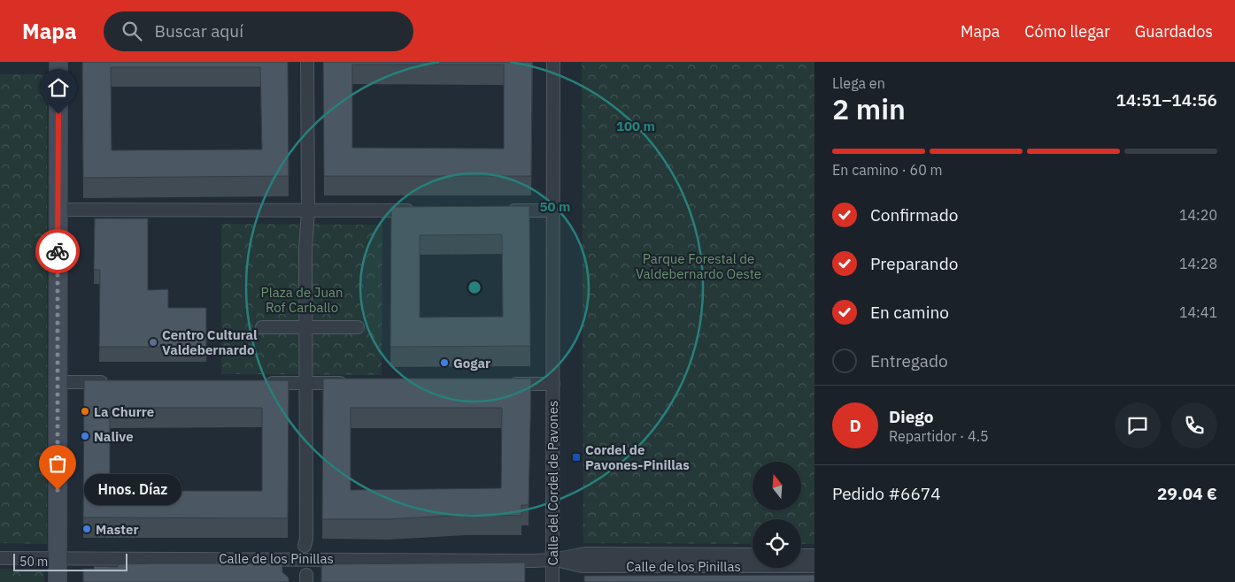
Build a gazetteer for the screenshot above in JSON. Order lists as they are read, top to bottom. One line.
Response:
{"streets":{"street":["Calle del Cordel de Pavones","Calle de los Pinillas"]},"crossings":[["Calle del Cordel de Pavones","Calle de los Pinillas"]],"parks":["Parque Forestal de Valdebernardo Oeste","Plaza de Juan Rof Carballo"],"places":{"other":["Centro Cultural Valdebernardo","Gogar","La Churre","Nalive","Hnos. Díaz","Master"],"transit":["Cordel de Pavones-Pinillas"]},"scale_bar":"50 m","north":"top","page":{"header":"Mapa","search":"Buscar aquí","nav":["Mapa","Cómo llegar","Guardados"],"heading":["2 min","Llega en","14:51–14:56"],"panel":["Diego","Repartidor · 4.5","Pedido #6674","29.04 €"],"bar":"En camino · 60 m","list":[["Confirmado","14:20"],["Preparando","14:28"],["En camino","14:41"],"Entregado"],"round":"D","bubble":"Hnos. Díaz","scale":"50 m"},"rings":["100 m","50 m"]}
